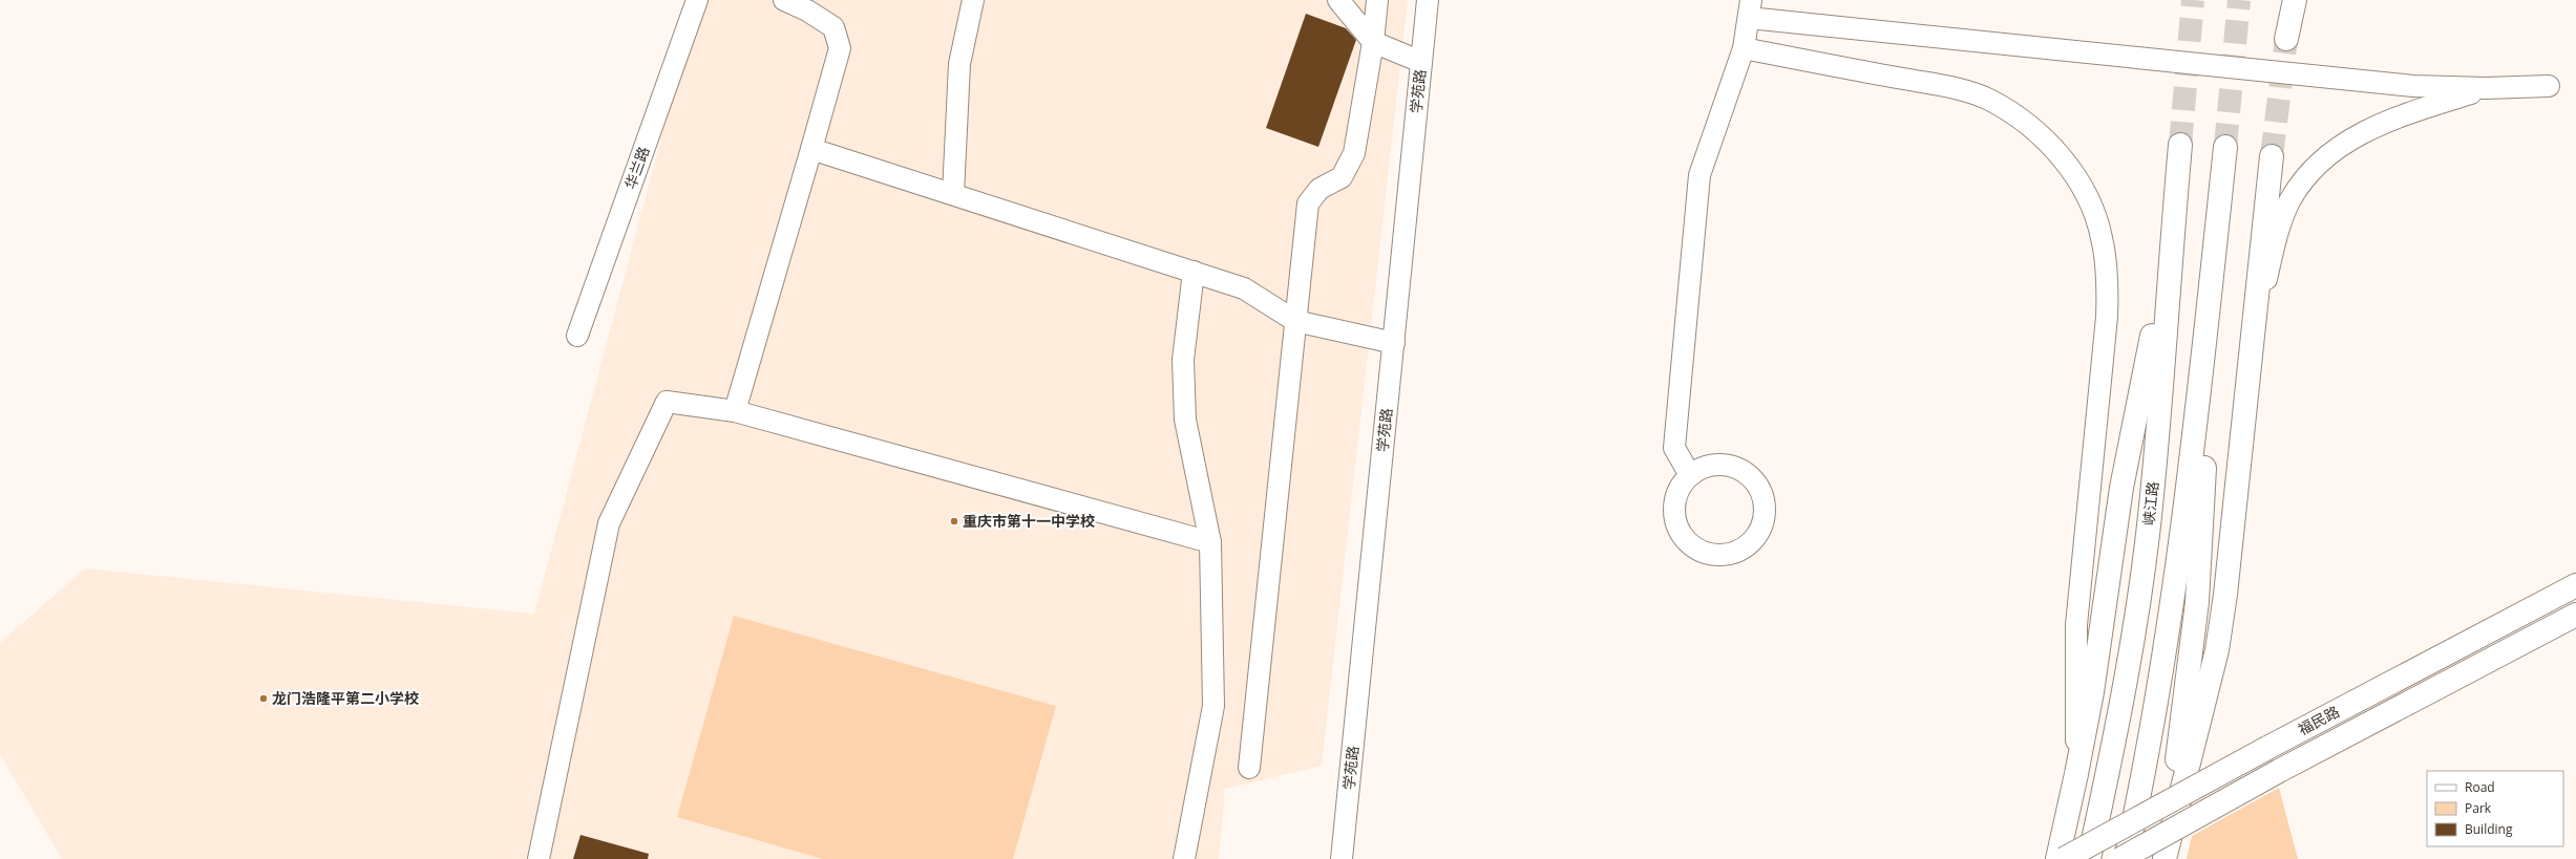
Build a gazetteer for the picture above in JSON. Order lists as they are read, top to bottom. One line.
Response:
{"streets":{"main road":["峡江路","福民路"],"street":["学苑路","华兰路"]},"places":["重庆市第十一中学校","龙门浩隆平第二小学校"],"legend":["Road","Park","Building"]}
